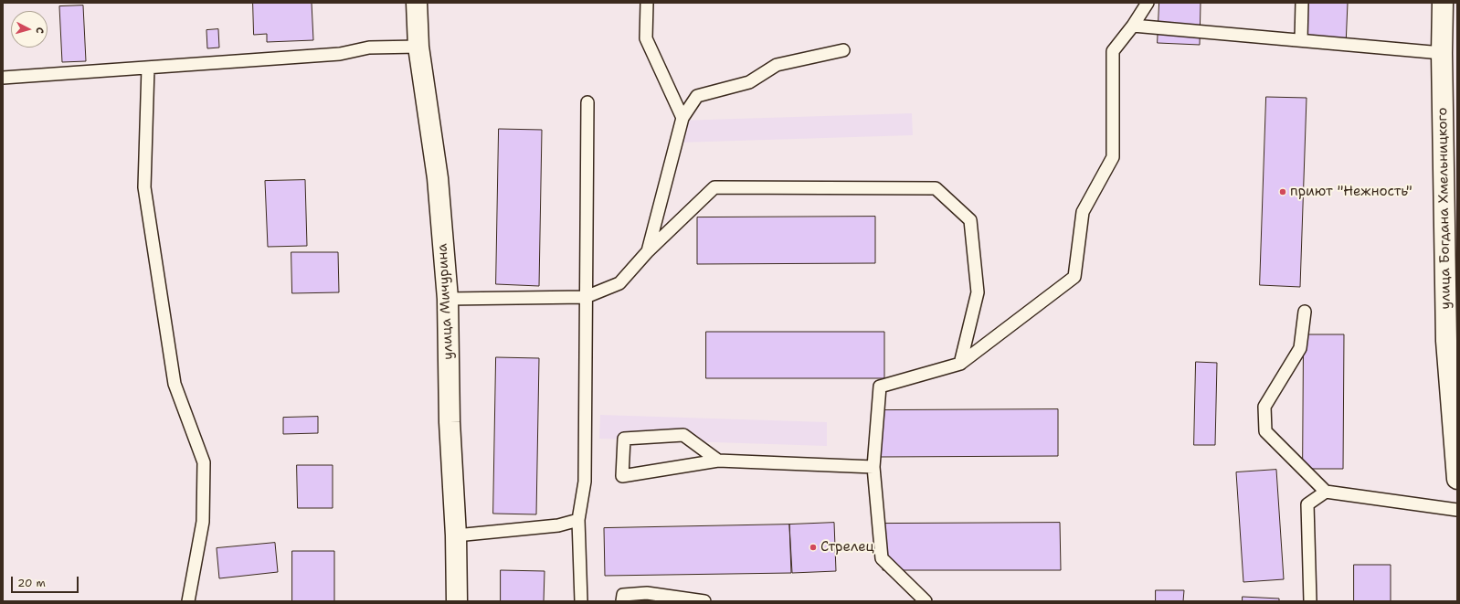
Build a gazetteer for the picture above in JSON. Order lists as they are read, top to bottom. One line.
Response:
{"streets":{"street":["улица Богдана Хмельницкого","улица Мичурина"]},"places":["приют \"Нежность\"","Стрелец"],"scale_bar":"20 m","north":"right"}
